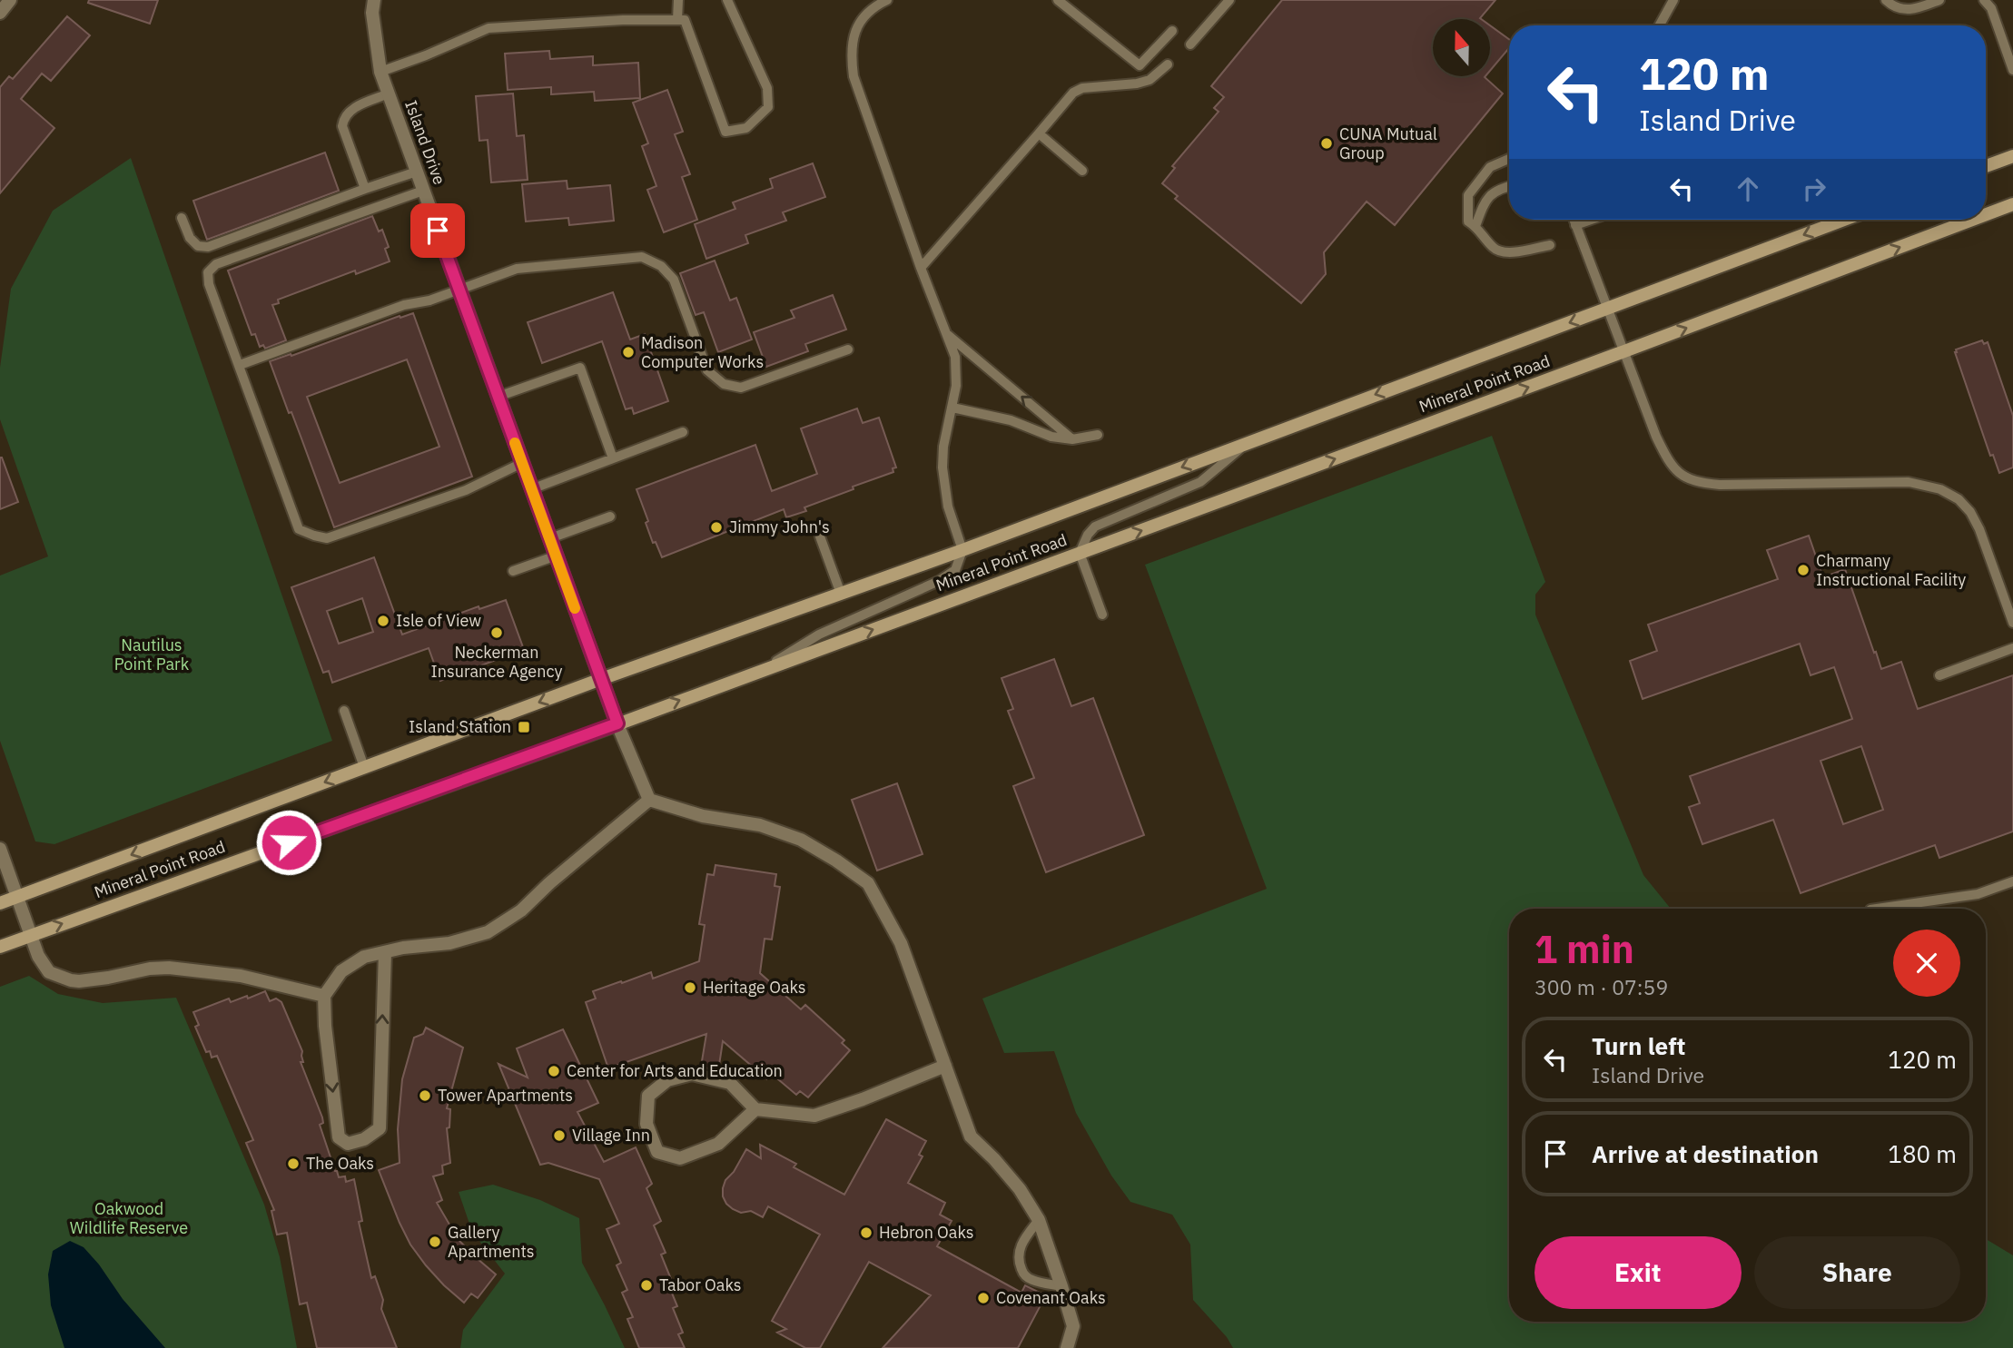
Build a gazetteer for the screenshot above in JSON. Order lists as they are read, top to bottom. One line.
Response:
{"streets":{"main road":["Mineral Point Road"],"street":["Island Drive"]},"crossings":[["Island Drive","Mineral Point Road"]],"parks":["Nautilus Point Park","Oakwood Wildlife Reserve"],"places":{"other":["CUNA Mutual Group","Madison Computer Works","Jimmy John's","Charmany Instructional Facility","Isle of View","Neckerman Insurance Agency","Heritage Oaks","Center for Arts and Education","Tower Apartments","Village Inn","The Oaks","Hebron Oaks","Gallery Apartments","Tabor Oaks","Covenant Oaks"],"transit":["Island Station"]},"north":"top","page":{"turn":["120 m","Island Drive"],"heading":["1 min","300 m · 07:59"],"list":[{"name":"Turn left","note":"Island Drive","value":"120 m"},{"name":"Arrive at destination","value":"180 m"}],"buttons":["Exit","Share"]}}
